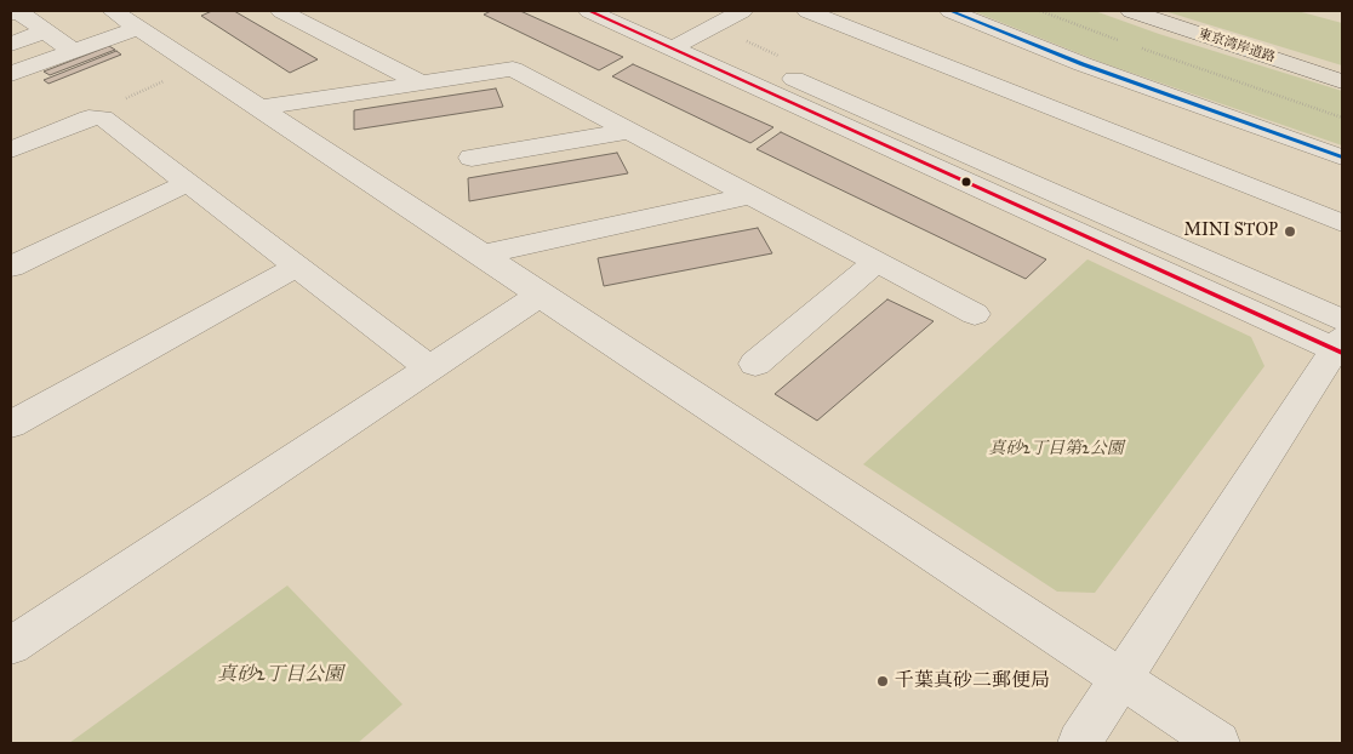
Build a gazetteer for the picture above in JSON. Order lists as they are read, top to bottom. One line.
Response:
{"streets":{"highway":["東京湾岸道路"]},"parks":["真砂2丁目第2公園","真砂2丁目公園"],"places":["MINI STOP","千葉真砂二郵便局"]}
